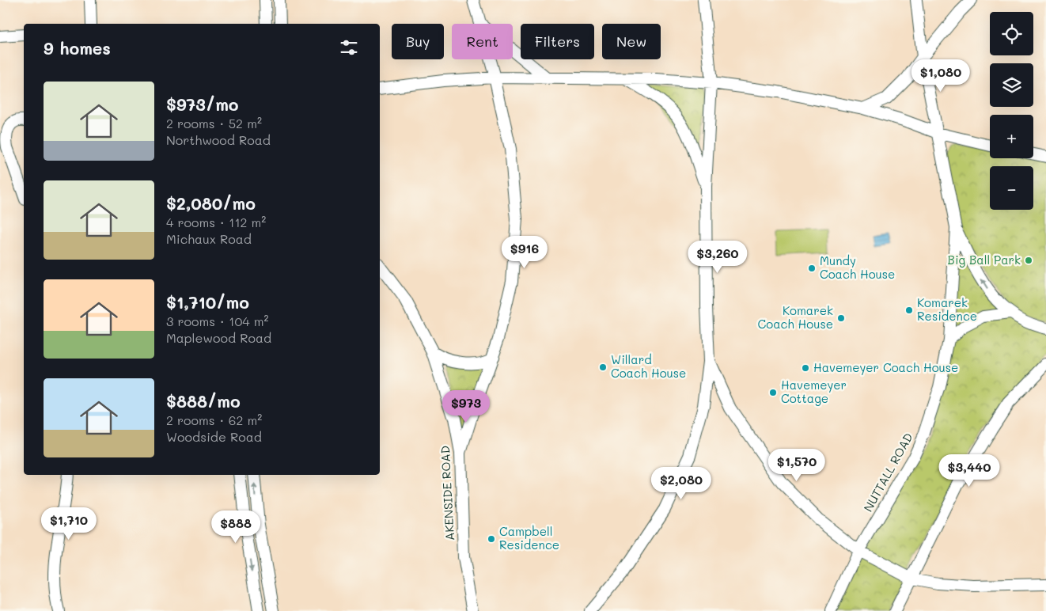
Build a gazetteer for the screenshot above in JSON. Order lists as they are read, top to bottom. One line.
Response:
{"streets":{"street":["NUTTALL ROAD","AKENSIDE ROAD"]},"places":["Big Ball Park","Mundy Coach House","Komarek Residence","Komarek Coach House","Willard Coach House","Havemeyer Coach House","Havemeyer Cottage","Campbell Residence"],"page":{"map_buttons":["+","−"],"chip":["Buy","Rent","Filters","New"],"heading":"9 homes","price":["$1,080","$916","$3,260","$973","$1,570","$3,440","$2,080","$1,710","$888"],"list":[{"name":"$973/mo","note":"2 rooms · 52 m² · Northwood Road"},{"name":"$2,080/mo","note":"4 rooms · 112 m² · Michaux Road"},{"name":"$1,710/mo","note":"3 rooms · 104 m² · Maplewood Road"},{"name":"$888/mo","note":"2 rooms · 62 m² · Woodside Road"}]}}
